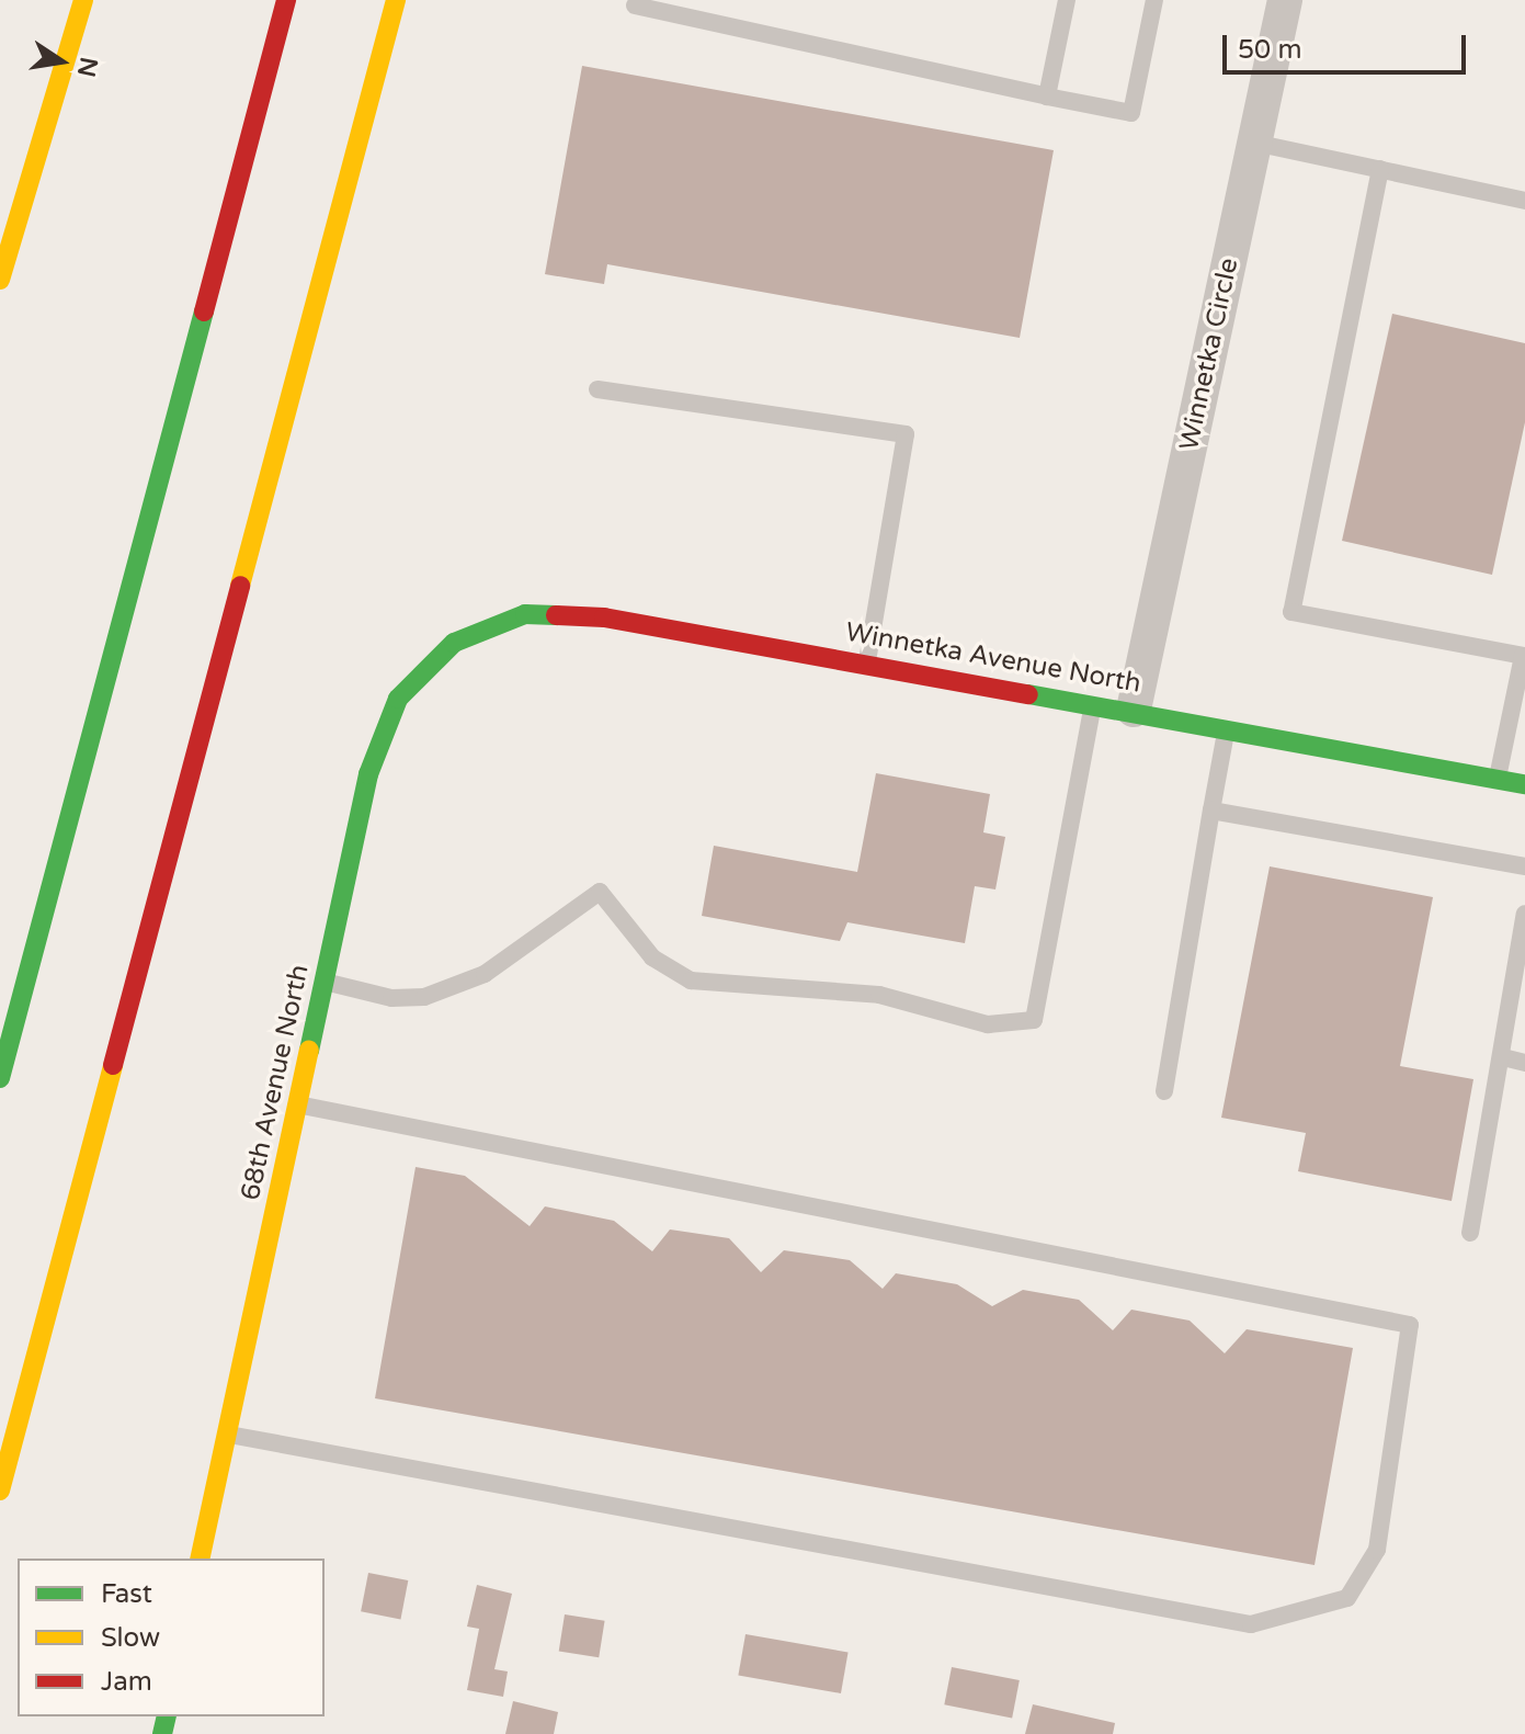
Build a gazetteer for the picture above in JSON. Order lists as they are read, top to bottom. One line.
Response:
{"streets":{"main road":["Winnetka Avenue North","68th Avenue North"],"street":["Winnetka Circle"]},"crossings":[["Winnetka Circle","Winnetka Avenue North"],["Winnetka Avenue North","68th Avenue North"]],"legend":["Fast","Slow","Jam"],"scale_bar":"50 m","north":"right"}
